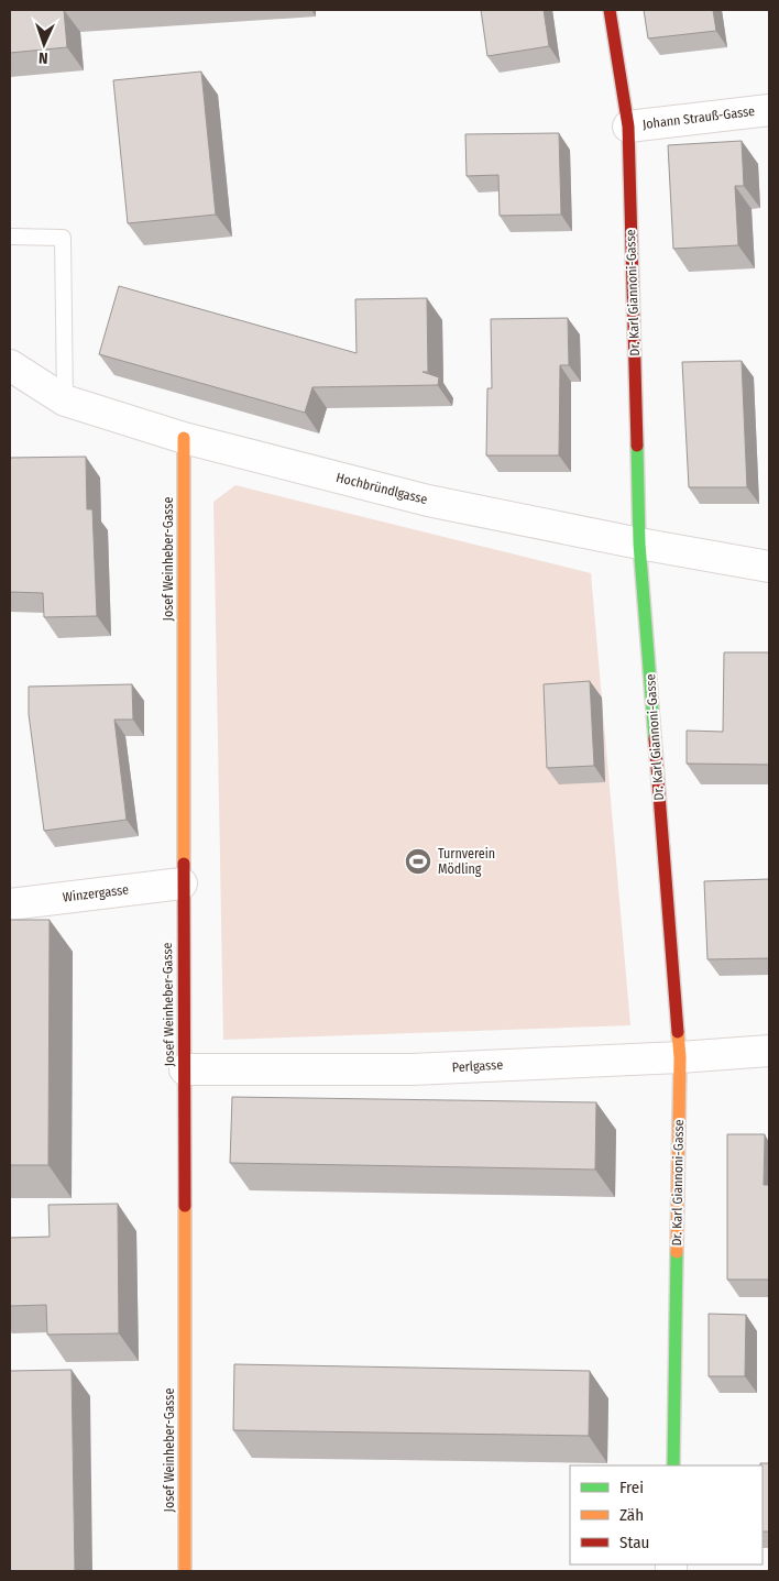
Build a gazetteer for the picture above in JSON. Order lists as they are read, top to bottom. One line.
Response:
{"streets":{"street":["Johann Strauß-Gasse","Dr. Karl Giannoni-Gasse","Hochbründlgasse","Josef Weinheber-Gasse","Winzergasse","Perlgasse"]},"crossings":[["Johann Strauß-Gasse","Dr. Karl Giannoni-Gasse"],["Dr. Karl Giannoni-Gasse","Hochbründlgasse"],["Dr. Karl Giannoni-Gasse","Perlgasse"],["Hochbründlgasse","Josef Weinheber-Gasse"],["Josef Weinheber-Gasse","Winzergasse"],["Josef Weinheber-Gasse","Perlgasse"]],"places":{"sports":["Turnverein Mödling"]},"legend":["Frei","Zäh","Stau"],"north":"bottom"}
